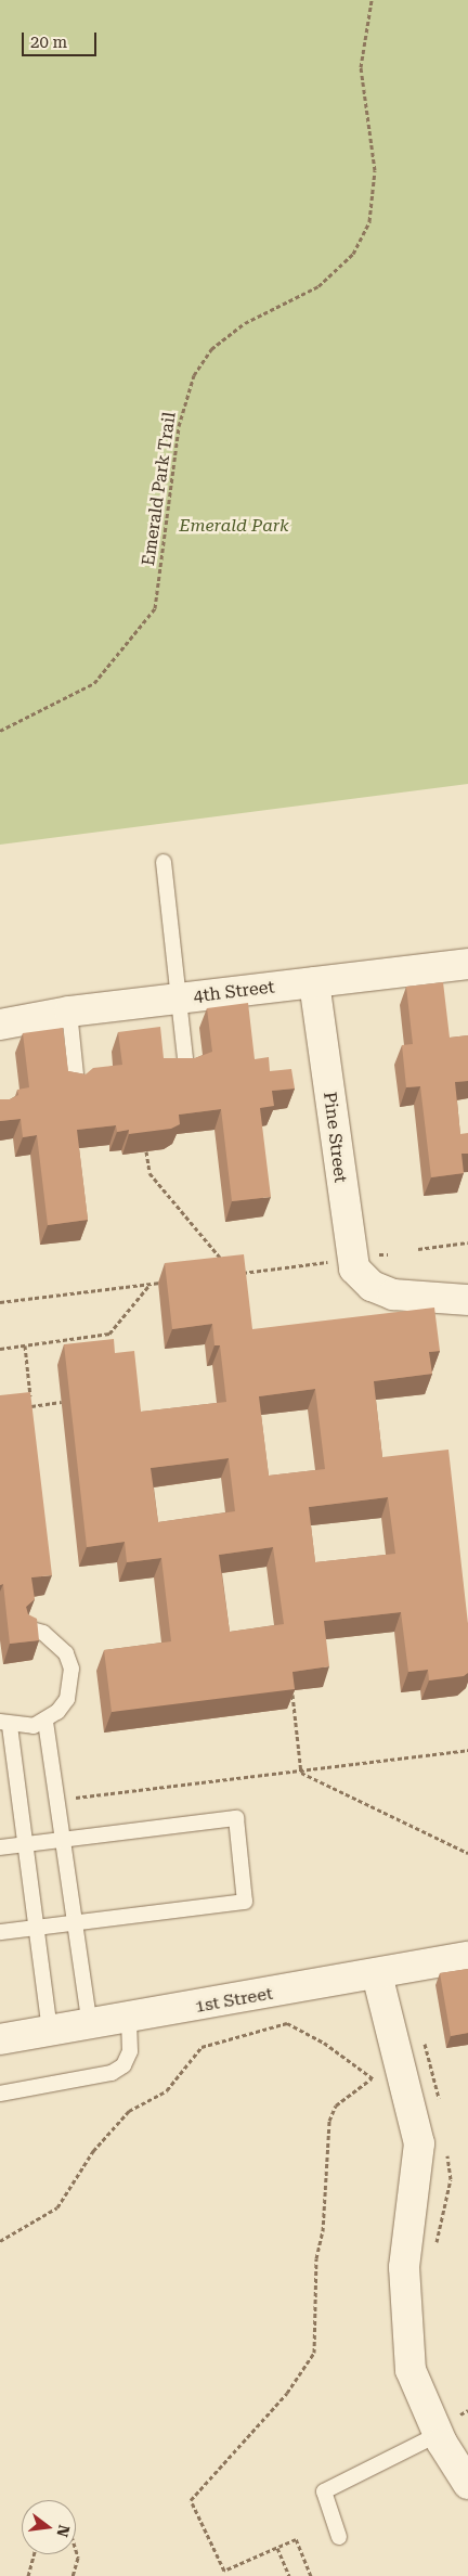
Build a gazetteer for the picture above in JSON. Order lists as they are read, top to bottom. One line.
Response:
{"streets":{"street":["4th Street","Pine Street","1st Street"],"path":["Emerald Park Trail"]},"crossings":[["4th Street","Pine Street"]],"parks":["Emerald Park"],"scale_bar":"20 m","north":"right"}
